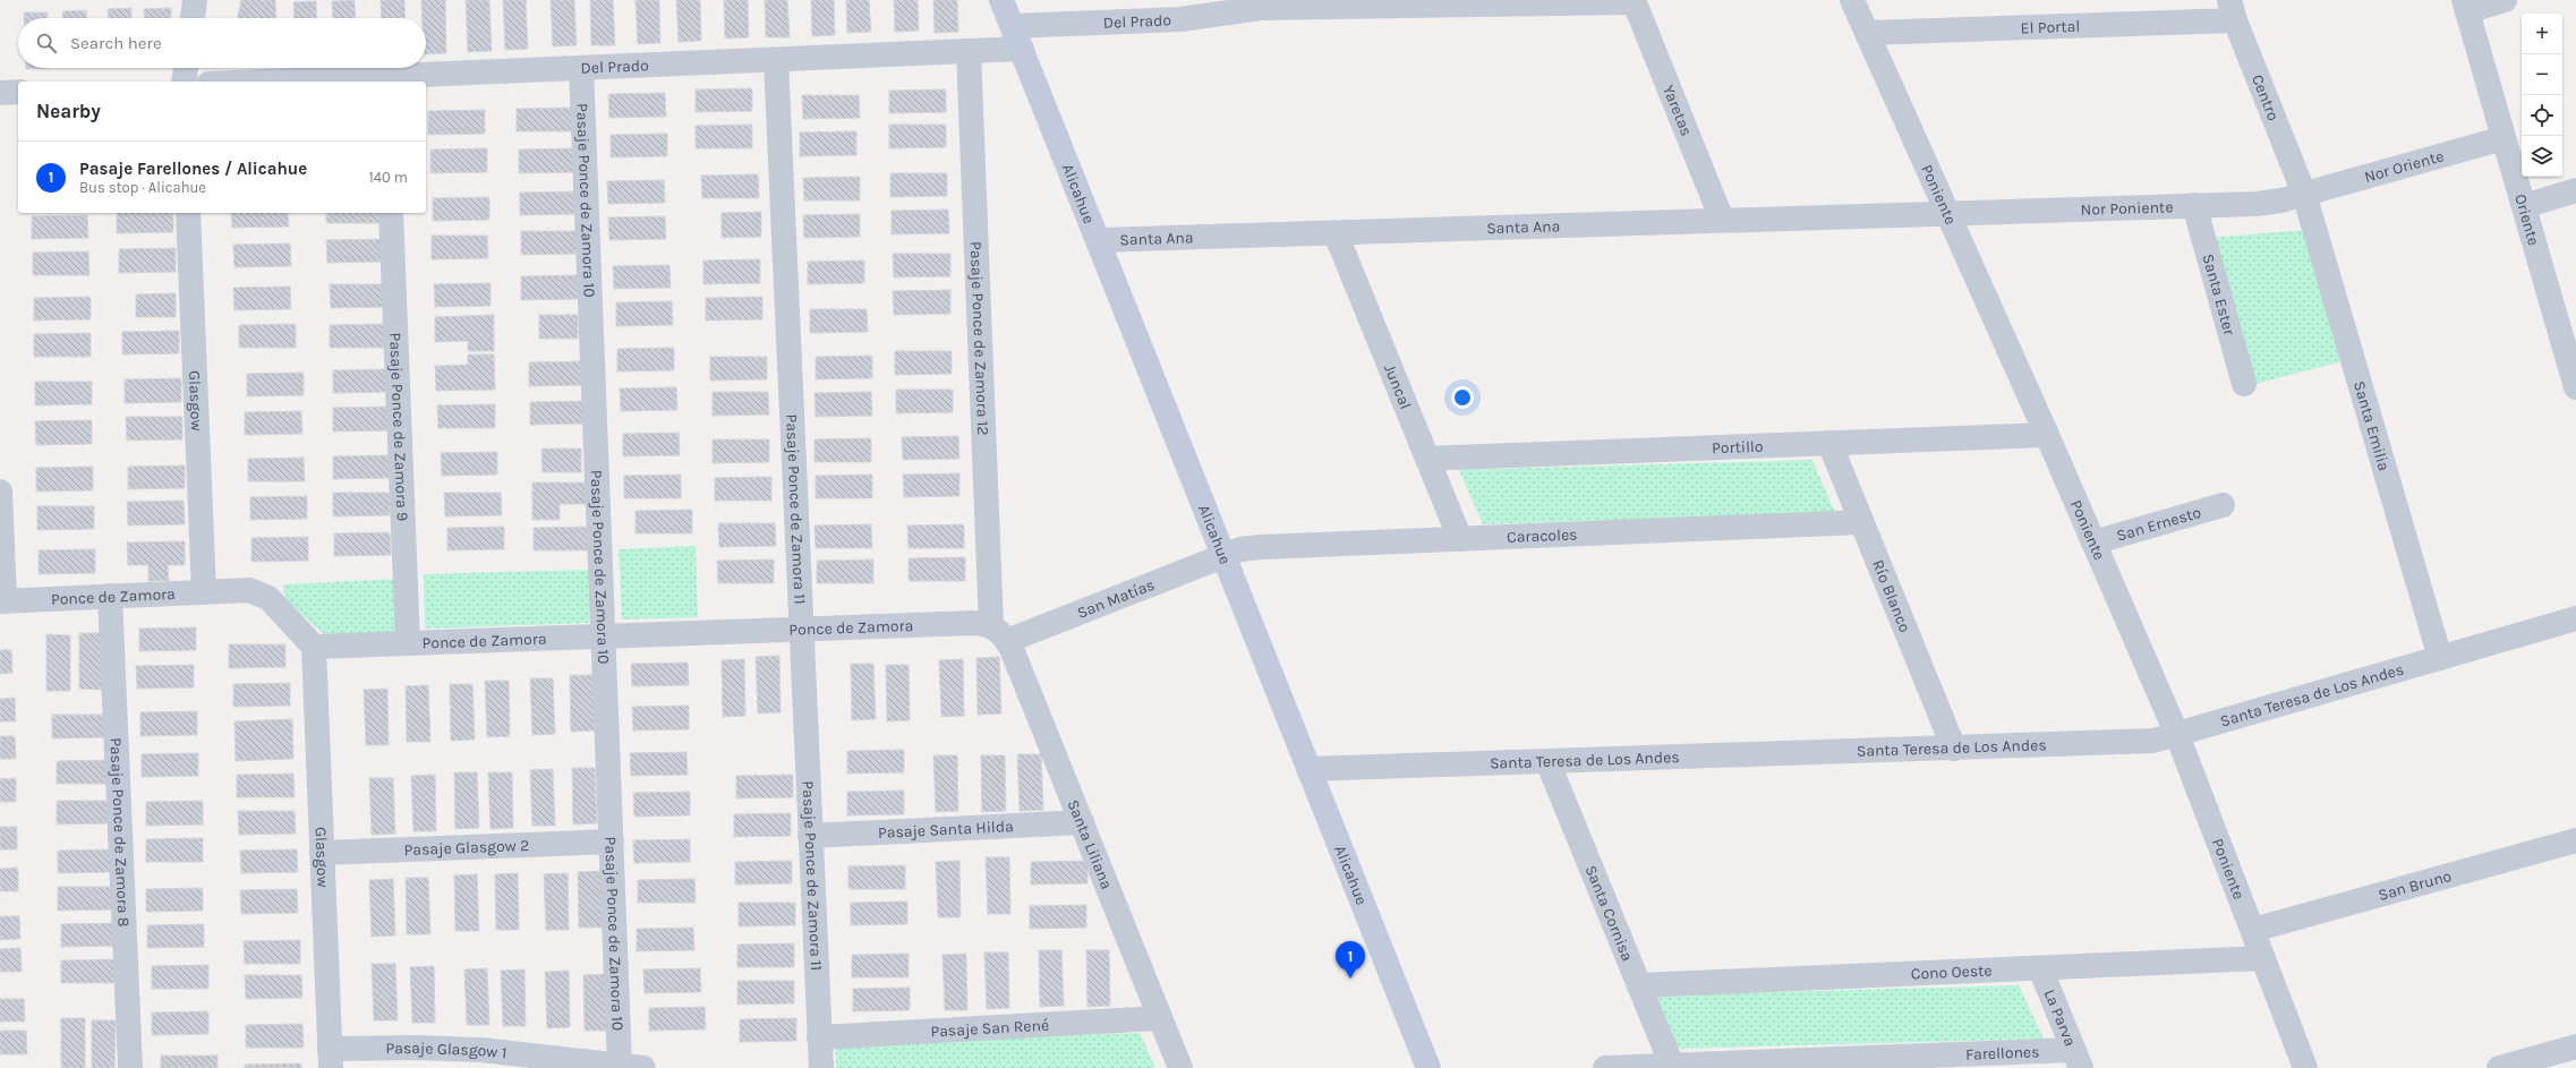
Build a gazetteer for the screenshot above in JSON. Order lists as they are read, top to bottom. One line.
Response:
{"streets":{"street":["Del Prado","El Portal","Centro","Yaretas","Nor Oriente","Alicahue","Poniente","Pasaje Ponce de Zamora 10","Nor Poniente","Oriente","Santa Ana","Santa Ester","Pasaje Ponce de Zamora 12","Juncal","Glasgow","Santa Emilia","Pasaje Ponce de Zamora 9","Portillo","Pasaje Ponce de Zamora 11","San Ernesto","Caracoles","Ponce de Zamora","Río Blanco","San Matías","Santa Teresa de Los Andes","Pasaje Santa Hilda","Pasaje Ponce de Zamora 8","Santa Liliana","Pasaje Glasgow 2","San Bruno","Santa Cornisa","Cono Oeste","La Parva","Pasaje San René","Pasaje Glasgow 1","Farellones"]},"crossings":[["Del Prado","Yaretas"],["Del Prado","Alicahue"],["Del Prado","Pasaje Ponce de Zamora 10"],["Del Prado","Pasaje Ponce de Zamora 12"],["Del Prado","Pasaje Ponce de Zamora 11"],["El Portal","Centro"],["El Portal","Poniente"],["Centro","Nor Oriente"],["Centro","Nor Poniente"],["Centro","Santa Emilia"],["Yaretas","Santa Ana"],["Nor Oriente","Nor Poniente"],["Nor Oriente","Oriente"],["Nor Oriente","Santa Emilia"],["Alicahue","Santa Ana"],["Alicahue","Caracoles"],["Alicahue","San Matías"],["Alicahue","Santa Teresa de Los Andes"],["Poniente","Nor Poniente"],["Poniente","Santa Ana"],["Poniente","Portillo"],["Poniente","San Ernesto"],["Poniente","Santa Teresa de Los Andes"],["Poniente","San Bruno"],["Poniente","Cono Oeste"],["Pasaje Ponce de Zamora 10","Ponce de Zamora"],["Pasaje Ponce de Zamora 10","Pasaje Glasgow 2"],["Pasaje Ponce de Zamora 10","Pasaje Glasgow 1"],["Nor Poniente","Santa Ana"],["Nor Poniente","Santa Ester"],["Nor Poniente","Santa Emilia"],["Santa Ana","Juncal"],["Pasaje Ponce de Zamora 12","Ponce de Zamora"],["Pasaje Ponce de Zamora 12","San Matías"],["Pasaje Ponce de Zamora 12","Santa Liliana"],["Juncal","Portillo"],["Juncal","Caracoles"],["Glasgow","Ponce de Zamora"],["Glasgow","Pasaje Glasgow 2"],["Glasgow","Pasaje Glasgow 1"],["Santa Emilia","Santa Teresa de Los Andes"],["Pasaje Ponce de Zamora 9","Ponce de Zamora"],["Portillo","Río Blanco"],["Pasaje Ponce de Zamora 11","Ponce de Zamora"],["Pasaje Ponce de Zamora 11","Pasaje Santa Hilda"],["Pasaje Ponce de Zamora 11","Pasaje San René"],["Caracoles","Río Blanco"],["Caracoles","San Matías"],["Ponce de Zamora","San Matías"],["Ponce de Zamora","Pasaje Ponce de Zamora 8"],["Ponce de Zamora","Santa Liliana"],["Río Blanco","Santa Teresa de Los Andes"],["San Matías","Santa Liliana"],["Santa Teresa de Los Andes","Santa Cornisa"],["Pasaje Santa Hilda","Santa Liliana"],["Santa Liliana","Pasaje San René"],["Santa Cornisa","Cono Oeste"],["Santa Cornisa","Farellones"],["Cono Oeste","La Parva"],["La Parva","Farellones"]],"page":{"map_buttons":["+","−"],"search":"Search here","heading":"Nearby","list":[{"mark":"1","name":"Pasaje Farellones / Alicahue","note":"Bus stop · Alicahue","value":"140 m"}],"pins":"1"}}
